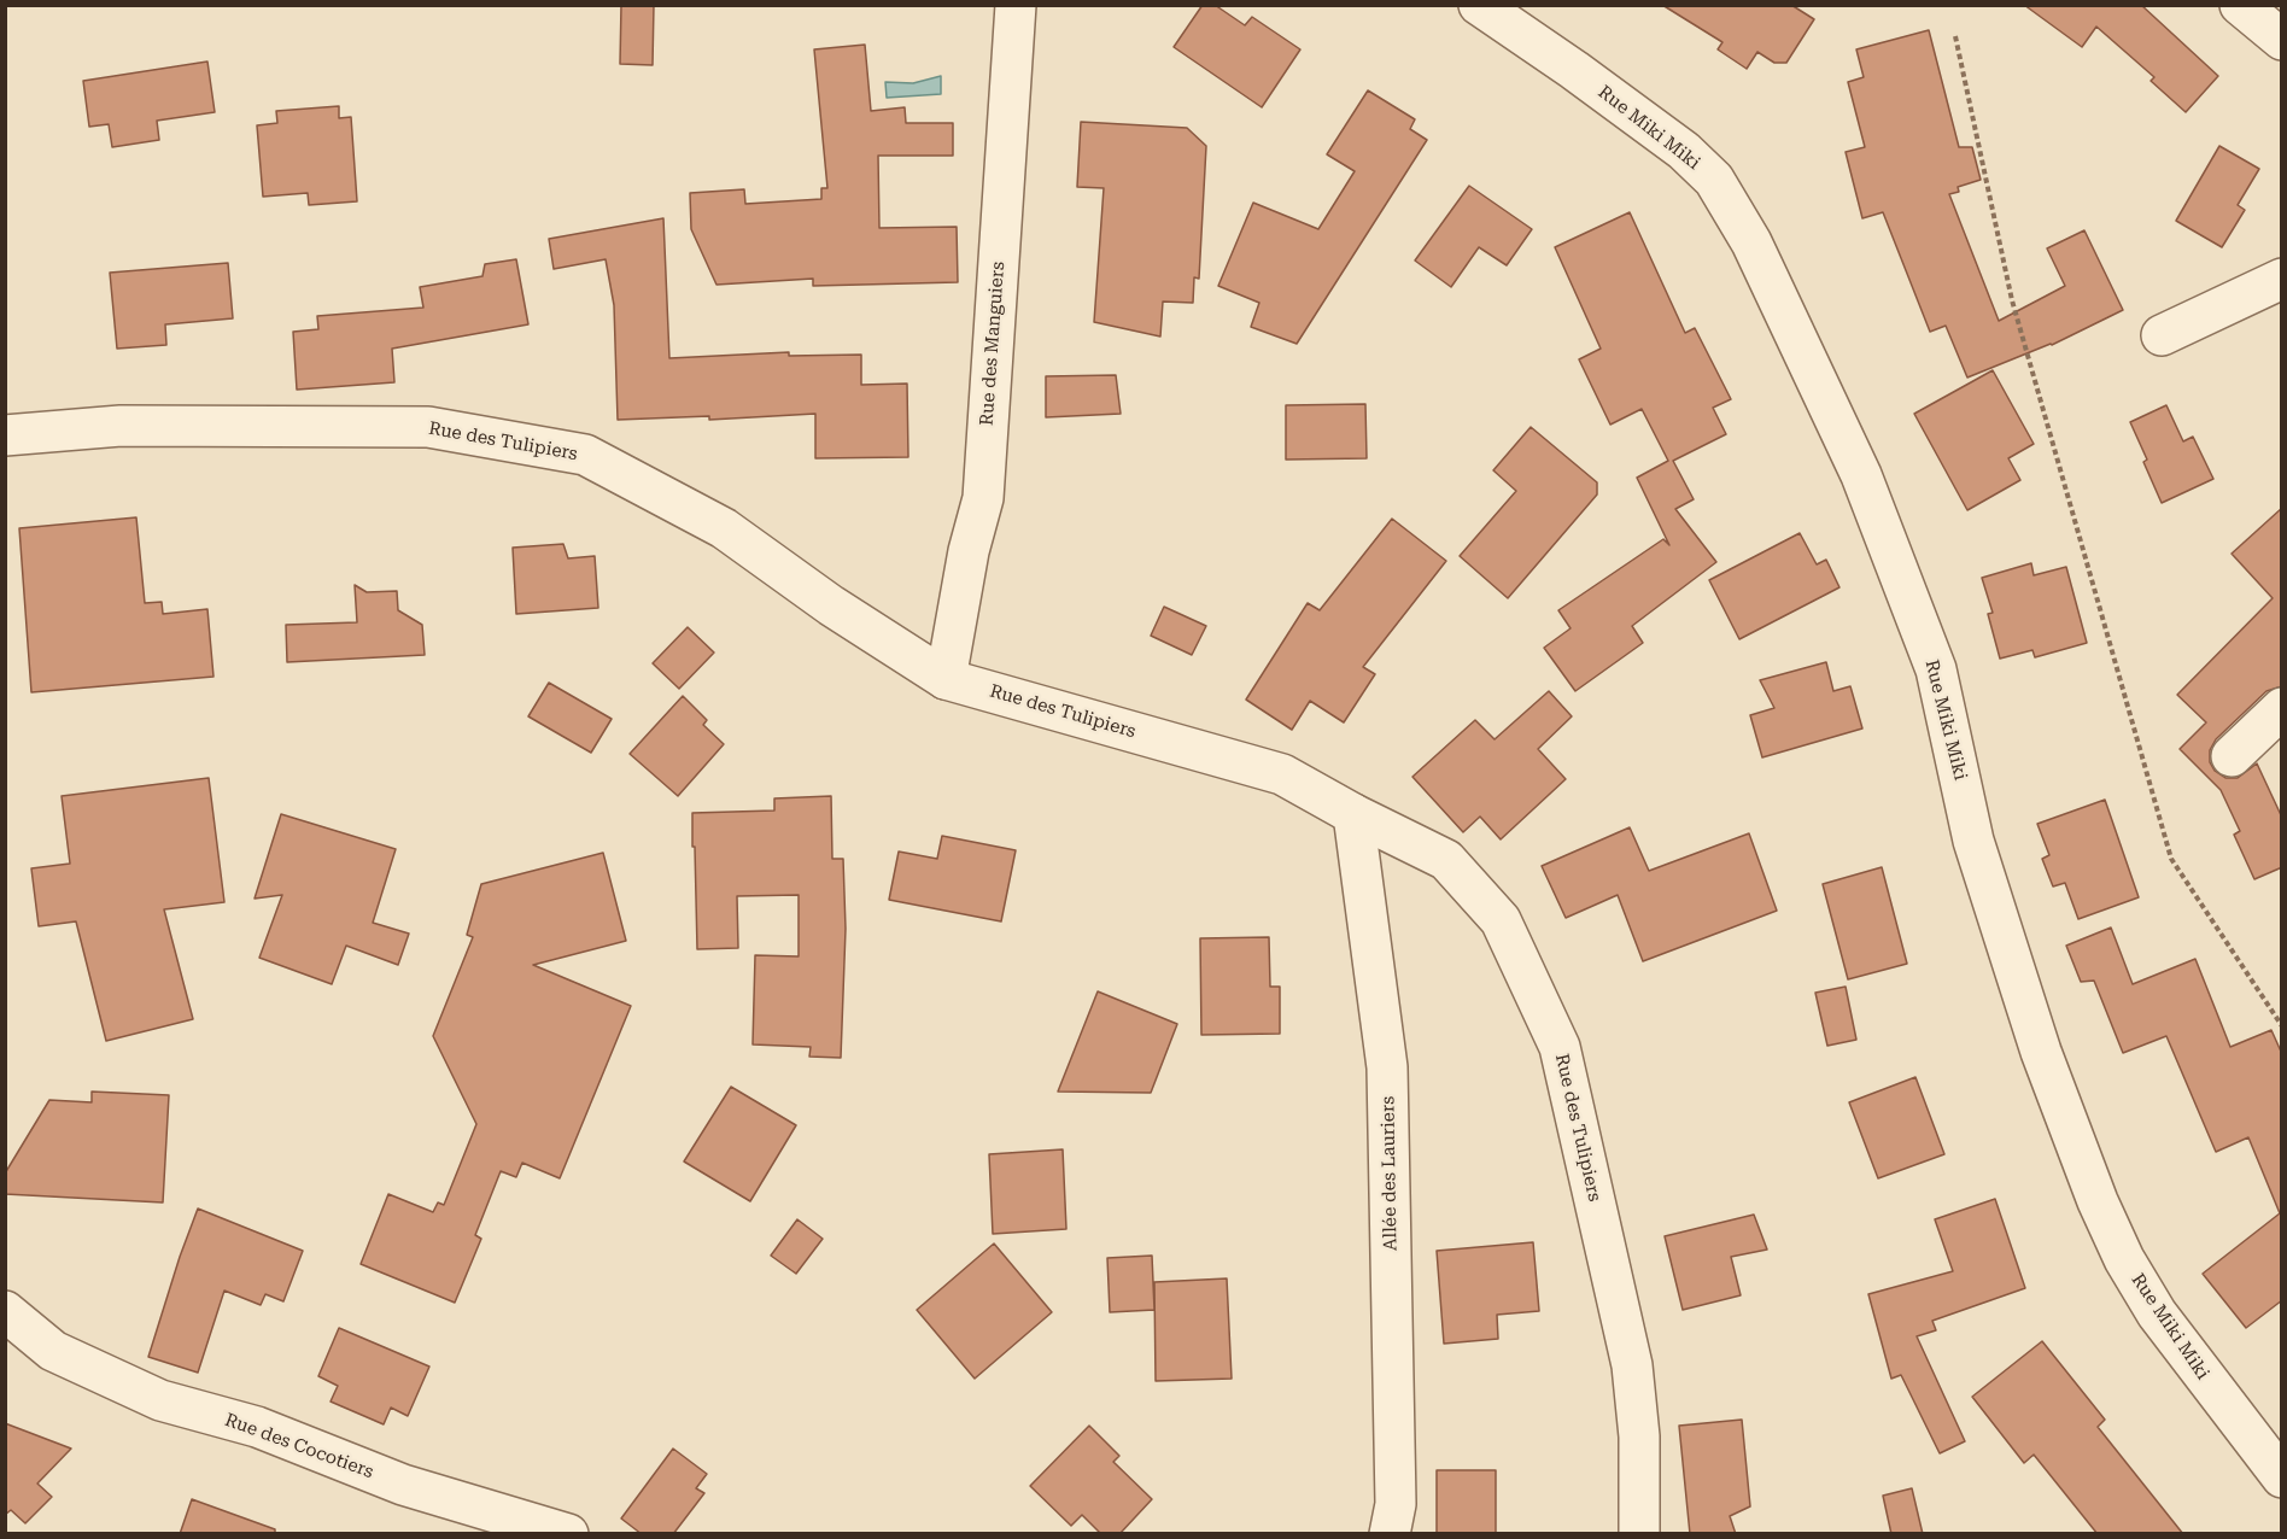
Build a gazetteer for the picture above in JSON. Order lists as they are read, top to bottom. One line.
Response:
{"streets":{"street":["Rue Miki Miki","Rue des Manguiers","Rue des Tulipiers","Allée des Lauriers","Rue des Cocotiers"]},"crossings":[["Rue des Manguiers","Rue des Tulipiers"],["Rue des Tulipiers","Allée des Lauriers"]]}
